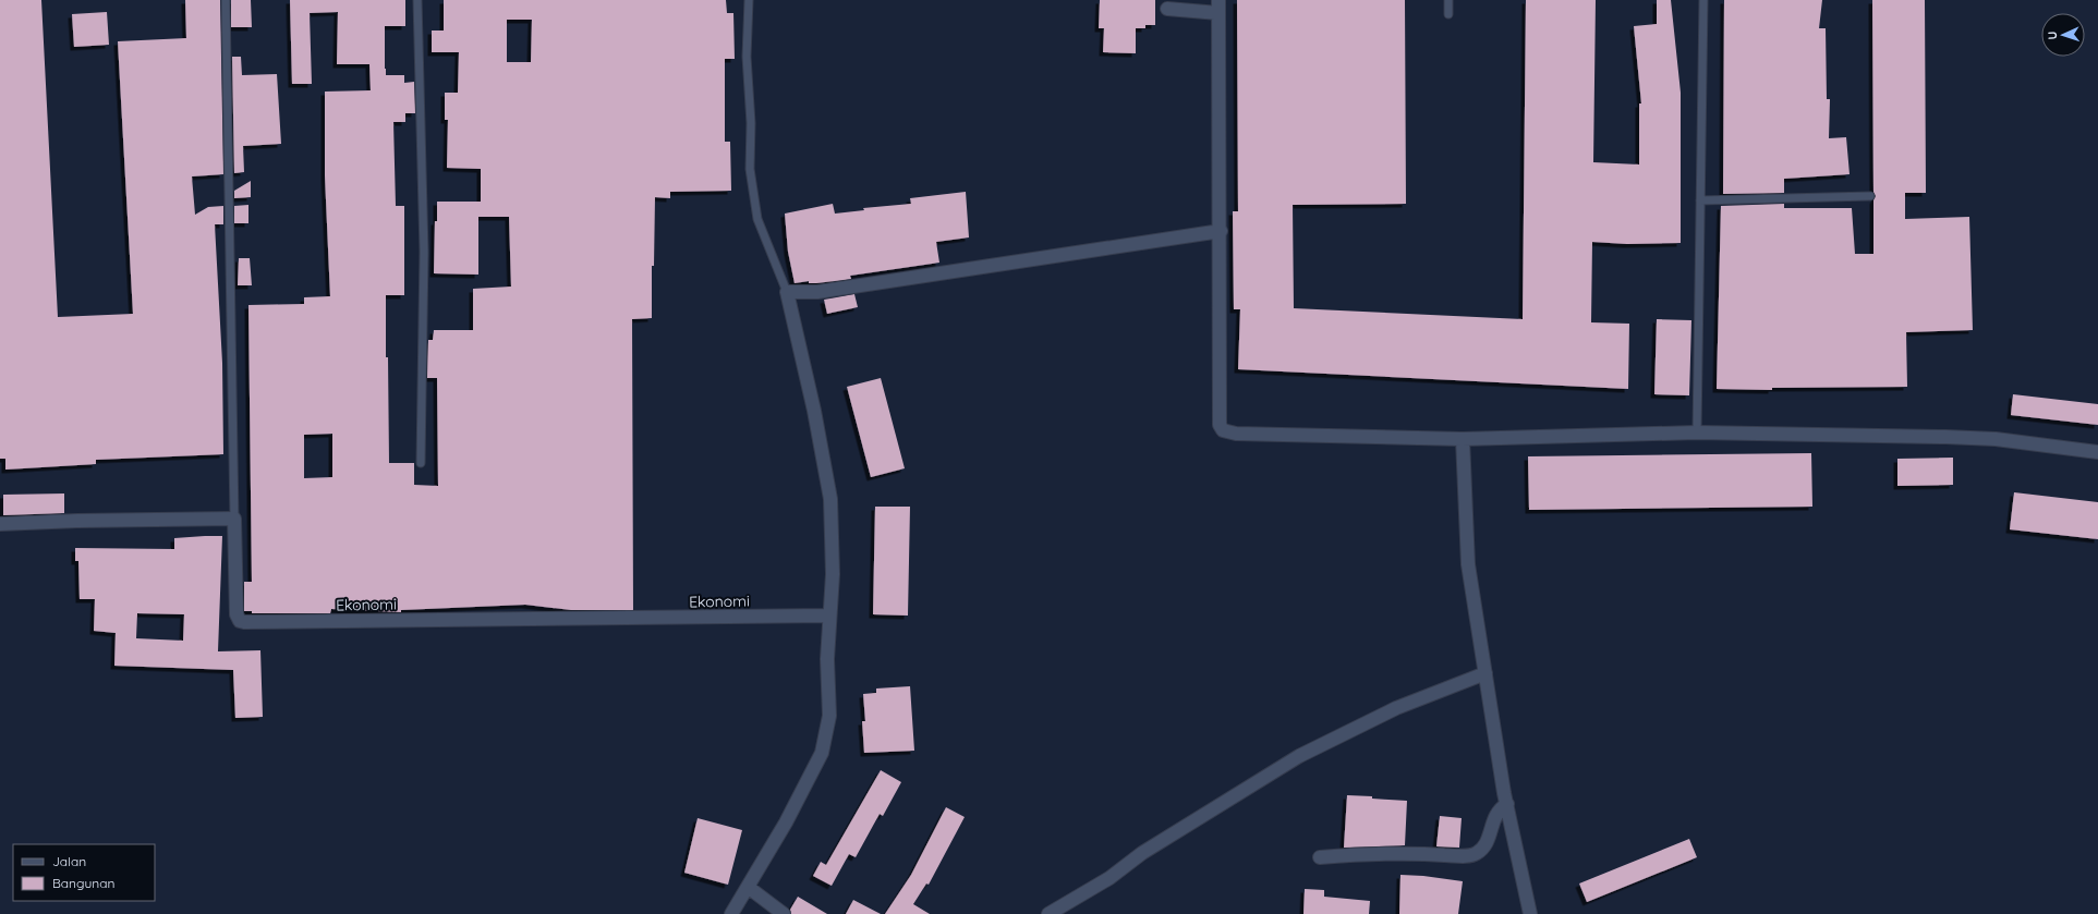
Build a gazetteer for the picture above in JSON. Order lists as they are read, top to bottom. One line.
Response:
{"streets":{"street":["Ekonomi"]},"legend":["Jalan","Bangunan"],"north":"left"}
